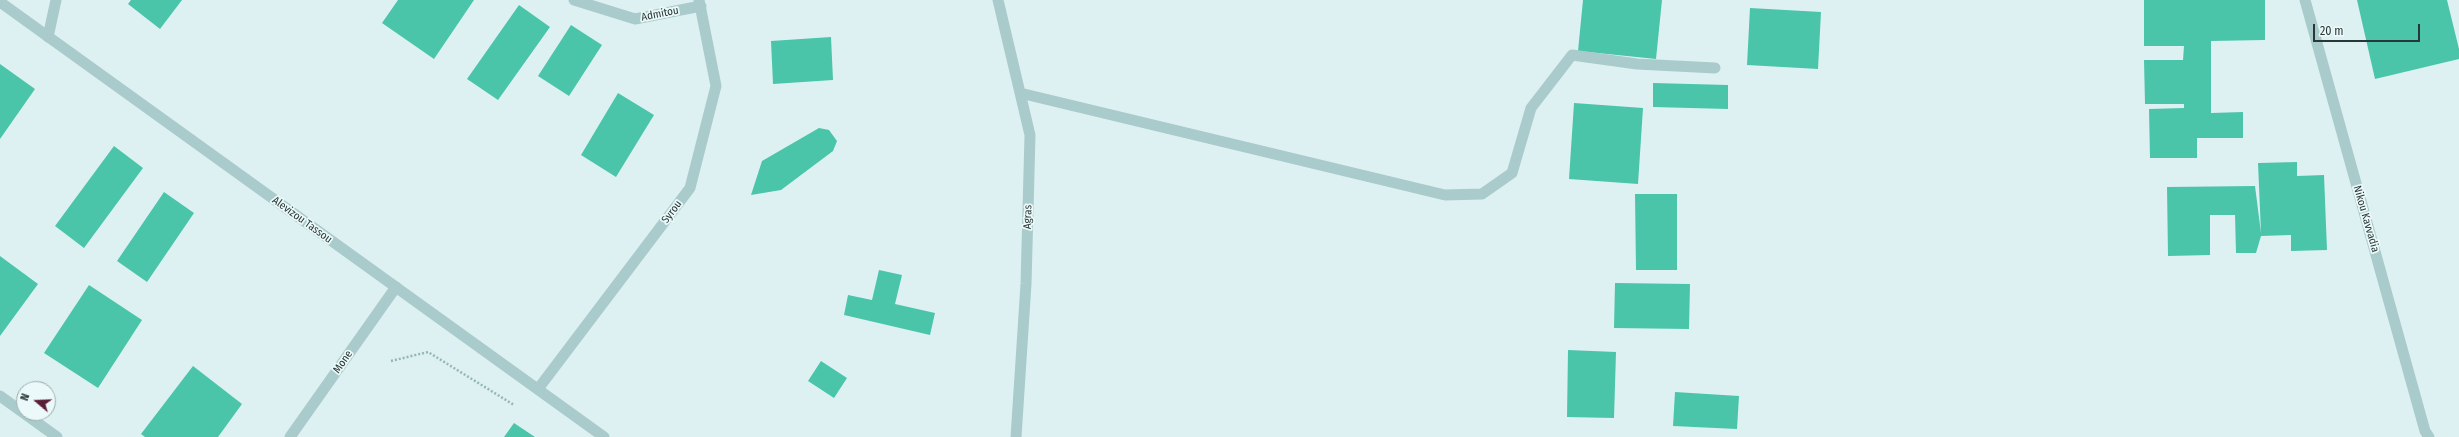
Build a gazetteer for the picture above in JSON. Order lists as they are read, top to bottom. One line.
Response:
{"streets":{"street":["Admitou","Syrou","Agras","Nikou Kavvadia","Alevizou Tassou","Mone"]},"crossings":[["Admitou","Syrou"],["Syrou","Alevizou Tassou"],["Alevizou Tassou","Mone"]],"scale_bar":"20 m","north":"left"}
